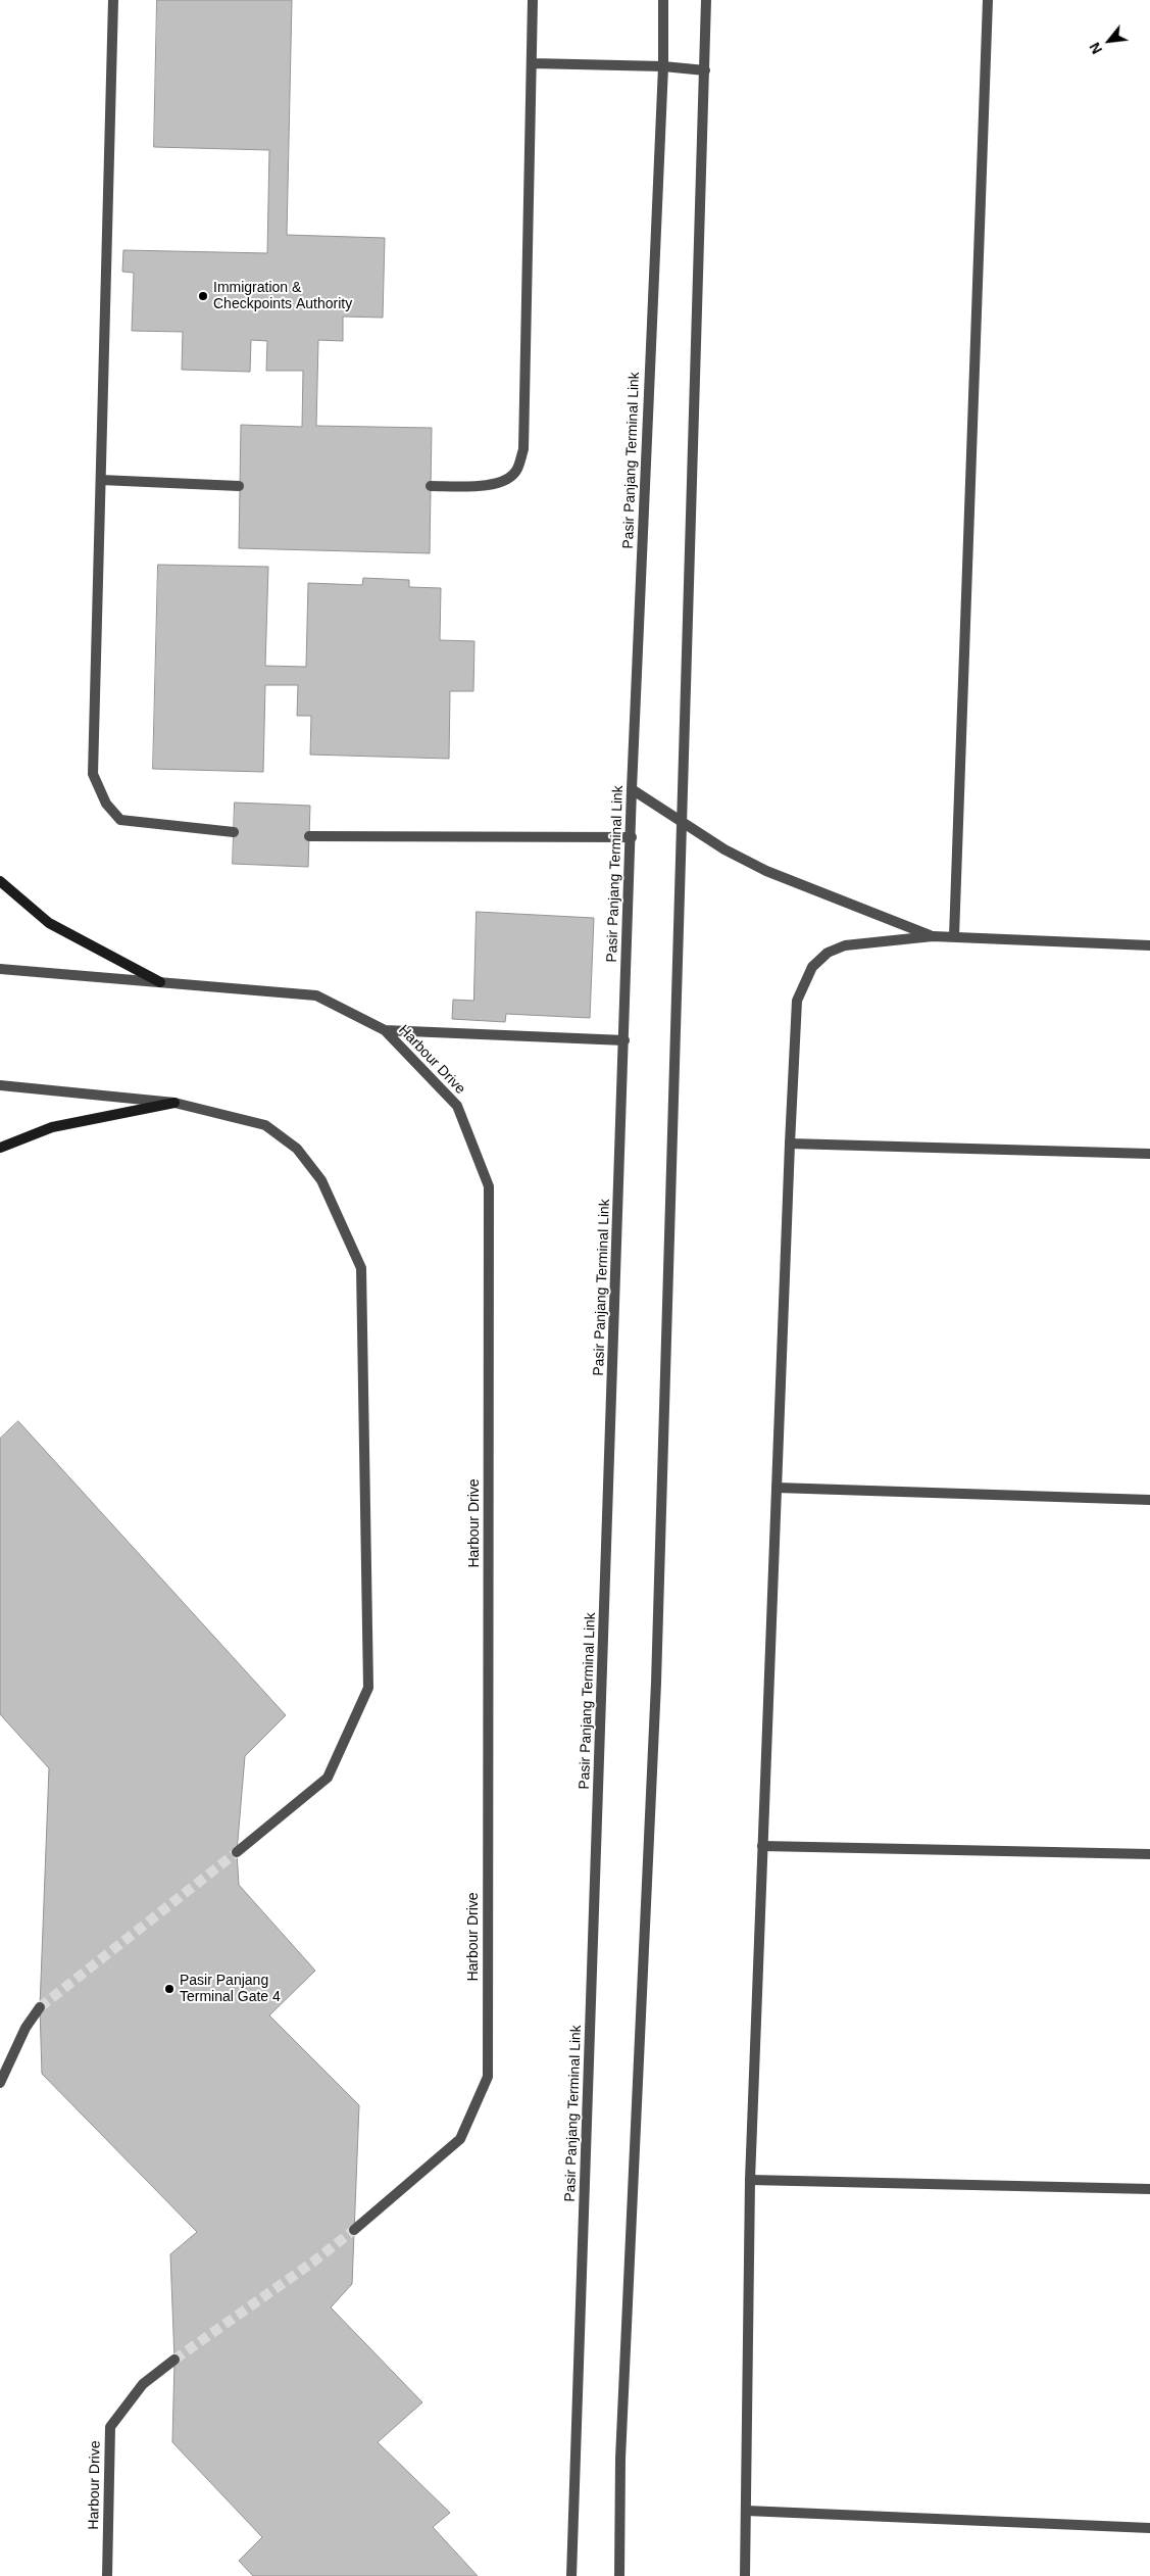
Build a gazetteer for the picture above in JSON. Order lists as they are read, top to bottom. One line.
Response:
{"streets":{"street":["Pasir Panjang Terminal Link","Harbour Drive"]},"places":["Immigration & Checkpoints Authority","Pasir Panjang Terminal Gate 4"],"north":"bottom left"}
